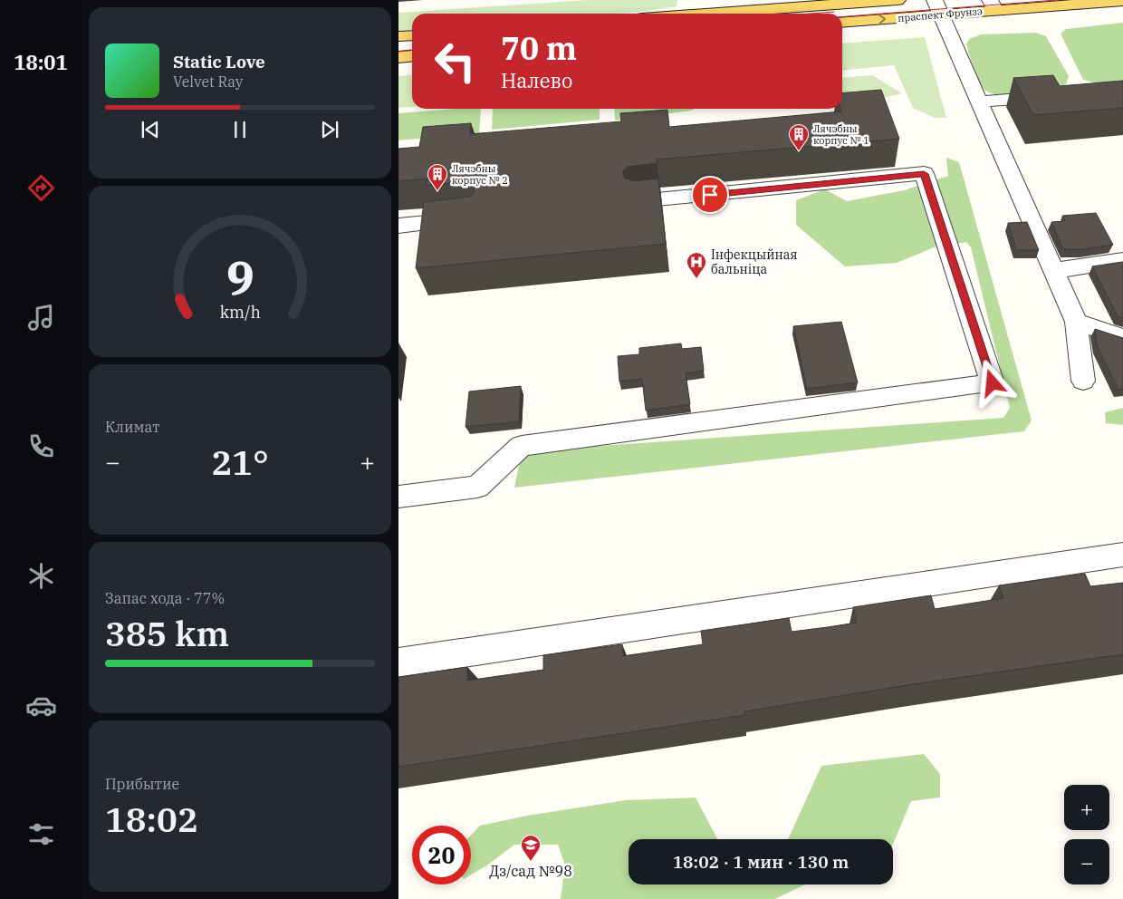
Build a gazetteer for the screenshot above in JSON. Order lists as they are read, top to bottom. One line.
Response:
{"streets":{"main road":["праспект Фрунзэ"]},"places":{"building":["Лячэбны корпус № 1","Лячэбны корпус № 2"],"hospital":["Інфекцыйная бальніца"],"school or university":["Дз/сад №98"]},"page":{"tabs":"18:01","turn":["70 m","Налево"],"song":["Static Love","Velvet Ray"],"tile":["Климат",["Запас хода · 77%","385 km"],["Прибытие","18:02"]],"heat":["−","21°","+"],"map_buttons":["+","−"],"limit":"20","trip":"18:02 · 1 мин · 130 m","gauge":["9","km/h"]}}
